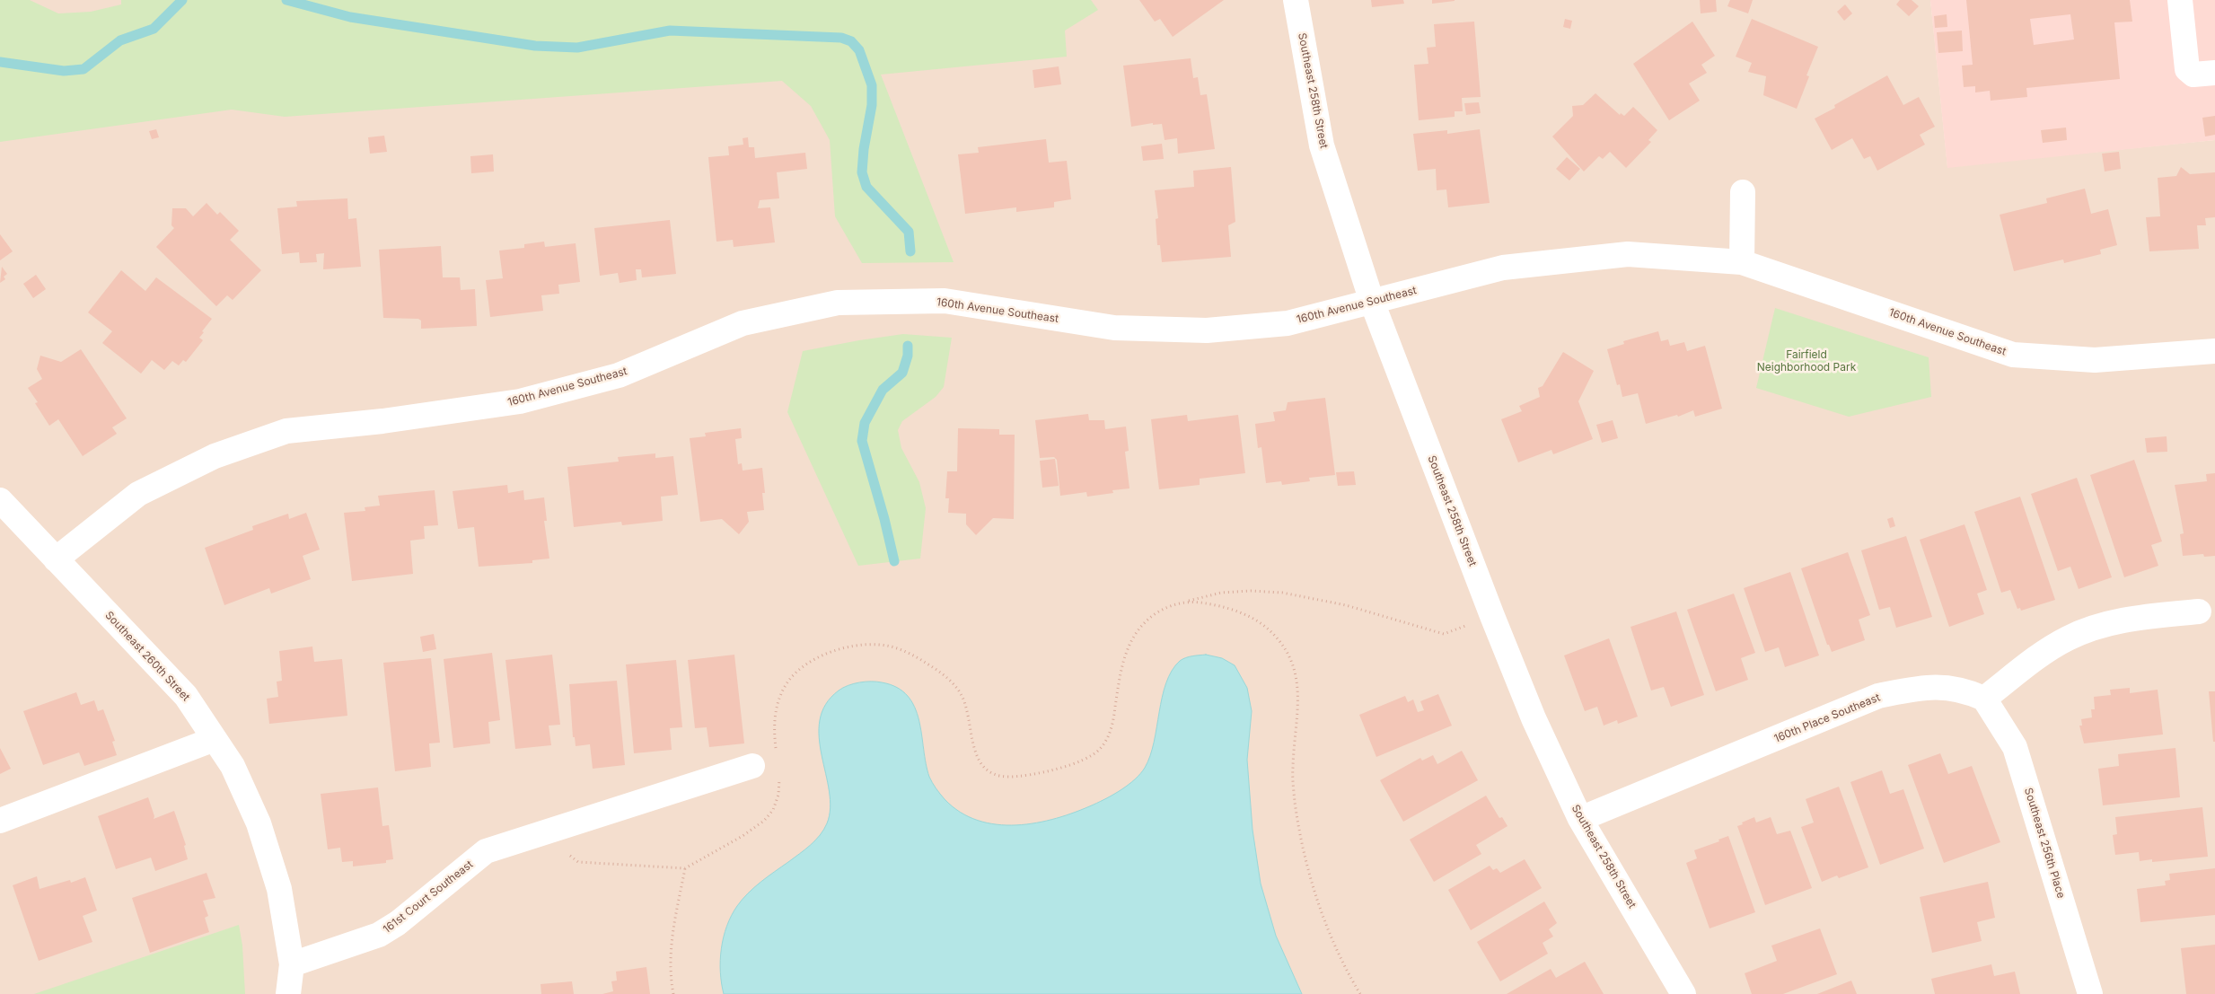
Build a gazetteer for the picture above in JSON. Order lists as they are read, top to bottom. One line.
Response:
{"streets":{"street":["Southeast 258th Street","160th Avenue Southeast","Southeast 260th Street","160th Place Southeast","Southeast 256th Place","161st Court Southeast"]},"crossings":[["Southeast 258th Street","160th Avenue Southeast"],["Southeast 258th Street","160th Place Southeast"],["160th Avenue Southeast","Southeast 260th Street"],["Southeast 260th Street","161st Court Southeast"],["160th Place Southeast","Southeast 256th Place"]],"parks":["Fairfield Neighborhood Park"]}
